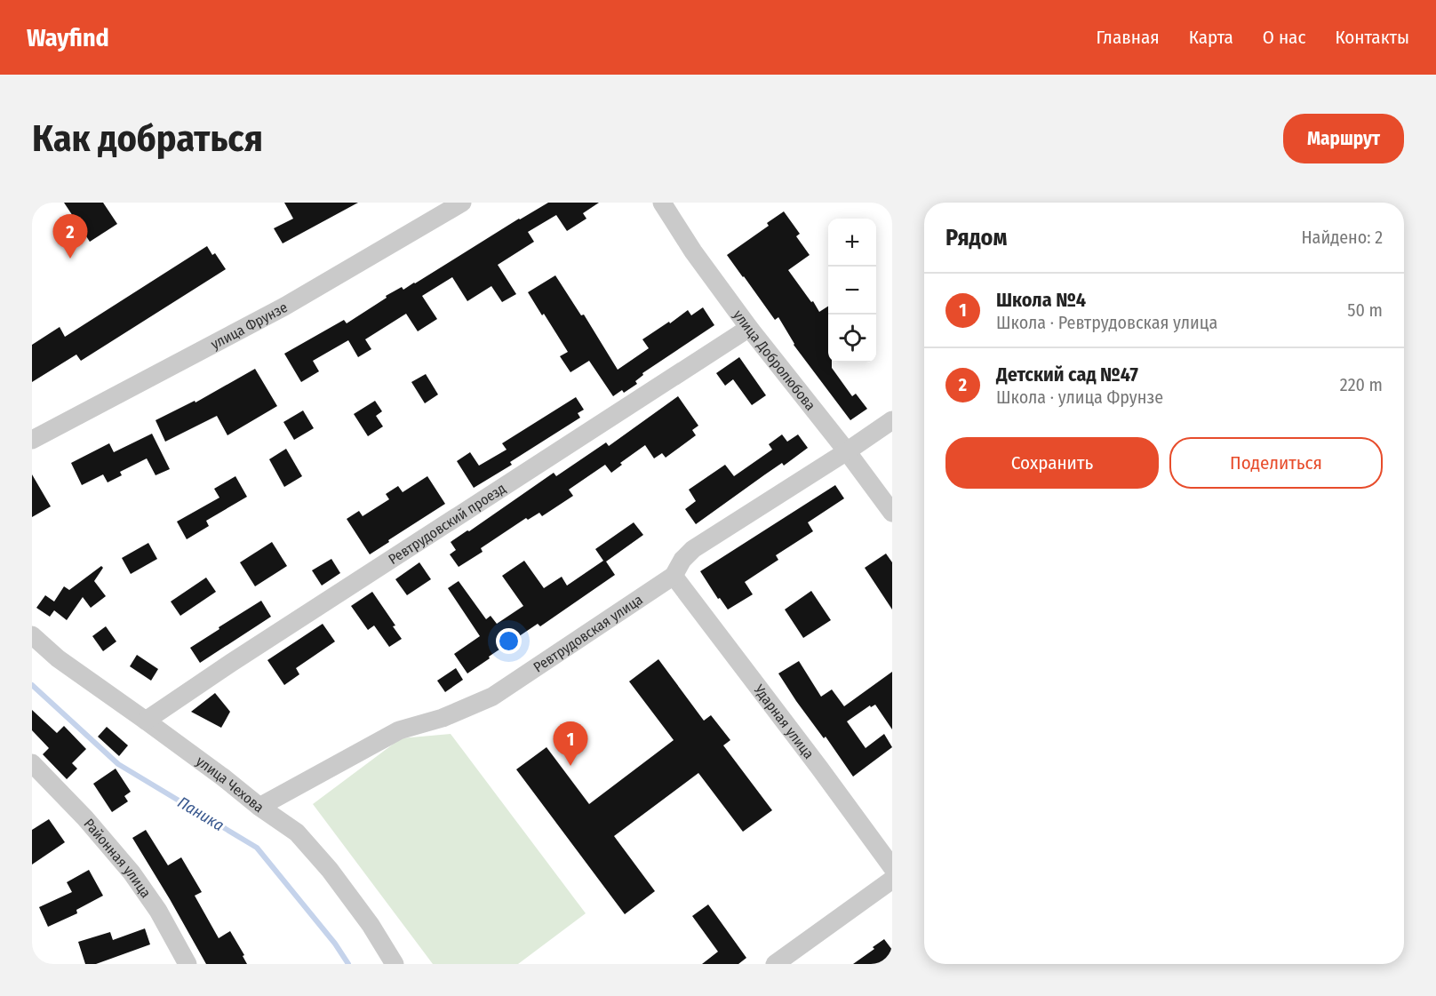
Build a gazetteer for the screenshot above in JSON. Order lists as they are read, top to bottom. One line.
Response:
{"streets":{"street":["улица Фрунзе","улица Добролюбова","Ревтрудовский проезд","Ревтрудовская улица","Ударная улица","улица Чехова","Районная улица"]},"crossings":[["улица Добролюбова","Ревтрудовский проезд"],["улица Добролюбова","Ревтрудовская улица"],["Ревтрудовский проезд","улица Чехова"],["Ревтрудовская улица","Ударная улица"],["Ревтрудовская улица","улица Чехова"]],"water":["Паника"],"page":{"header":"Wayfind","nav":["Главная","Карта","О нас","Контакты"],"buttons":["Маршрут",["Сохранить","Поделиться"]],"title":"Как добраться","heading":["Рядом","Найдено: 2"],"pins":["2","1"],"map_buttons":["+","−"],"list":[{"mark":"1","name":"Школа №4","note":"Школа · Ревтрудовская улица","value":"50 m"},{"mark":"2","name":"Детский сад №47","note":"Школа · улица Фрунзе","value":"220 m"}]}}
